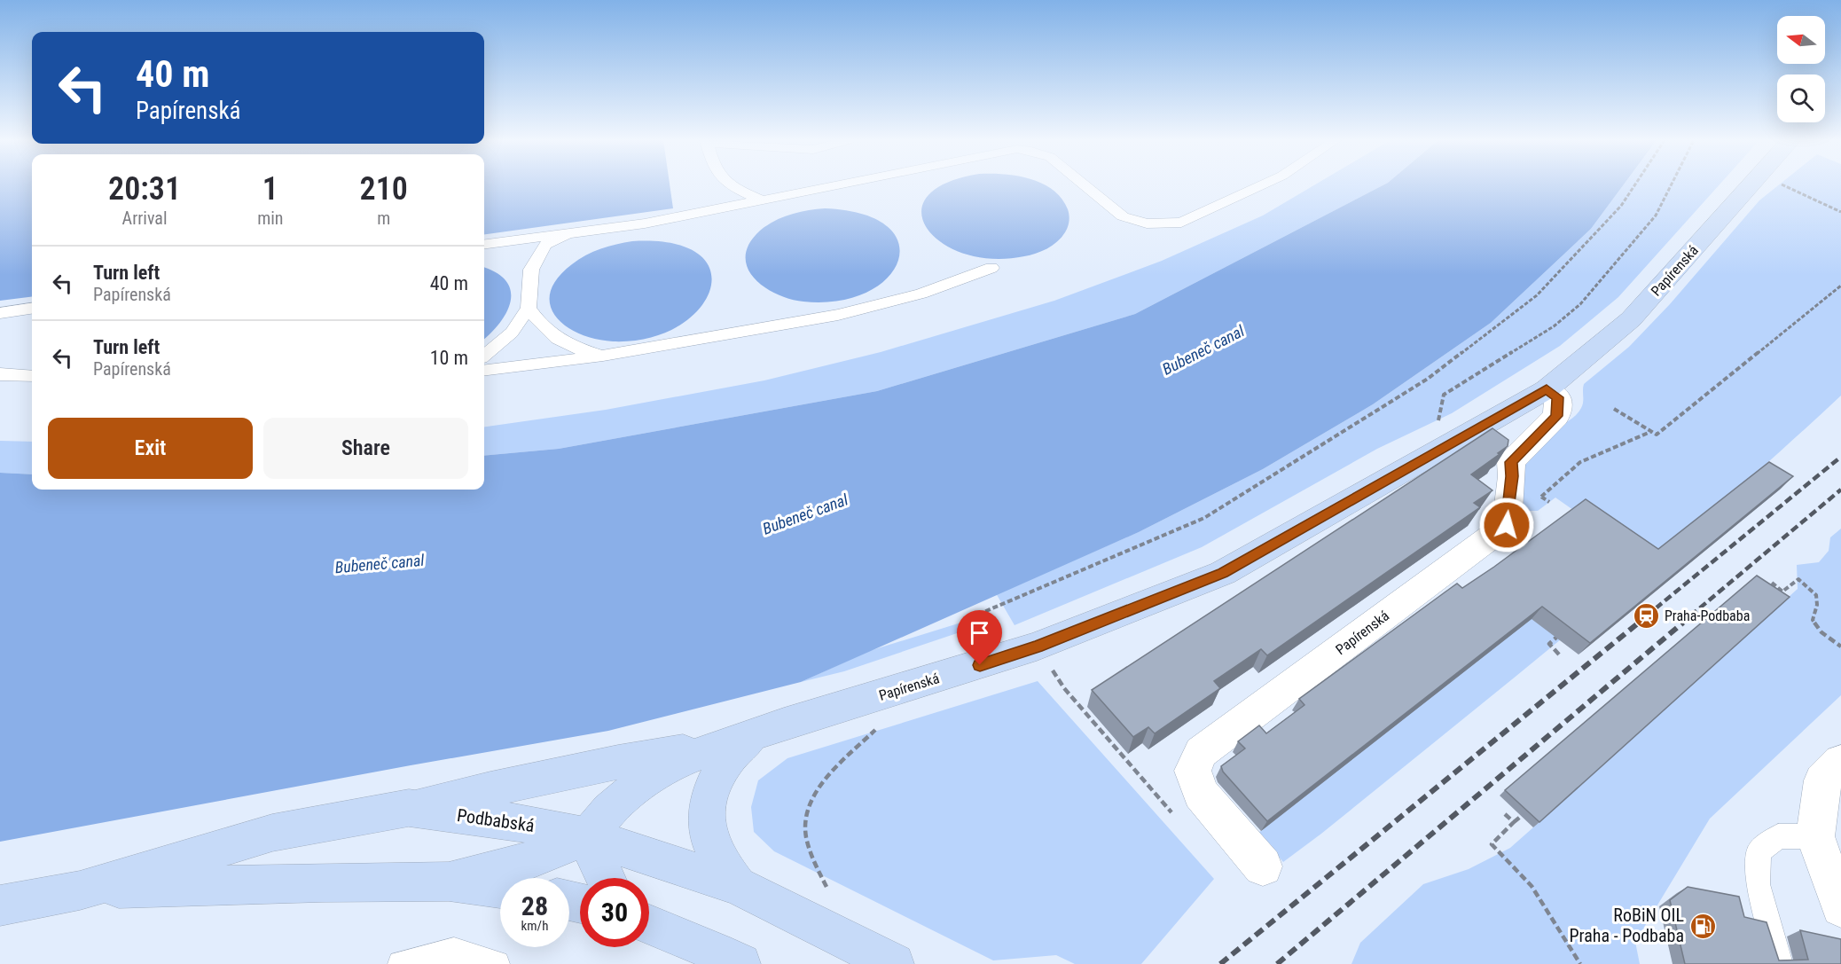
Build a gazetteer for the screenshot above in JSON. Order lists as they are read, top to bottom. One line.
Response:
{"streets":{"street":["Papírenská","Podbabská"]},"crossings":[["Papírenská","Podbabská"]],"water":["Bubeneč canal"],"places":{"station":["Praha-Podbaba"],"fuel station":["RoBiN OIL Praha - Podbaba"]},"north":"left","page":{"turn":["40 m","Papírenská"],"eta":["20:31","Arrival","1","min","210","m"],"list":[{"name":"Turn left","note":"Papírenská","value":"40 m"},{"name":"Turn left","note":"Papírenská","value":"10 m"}],"buttons":["Exit","Share"],"speed":"28 km/h","limit":"30"}}
